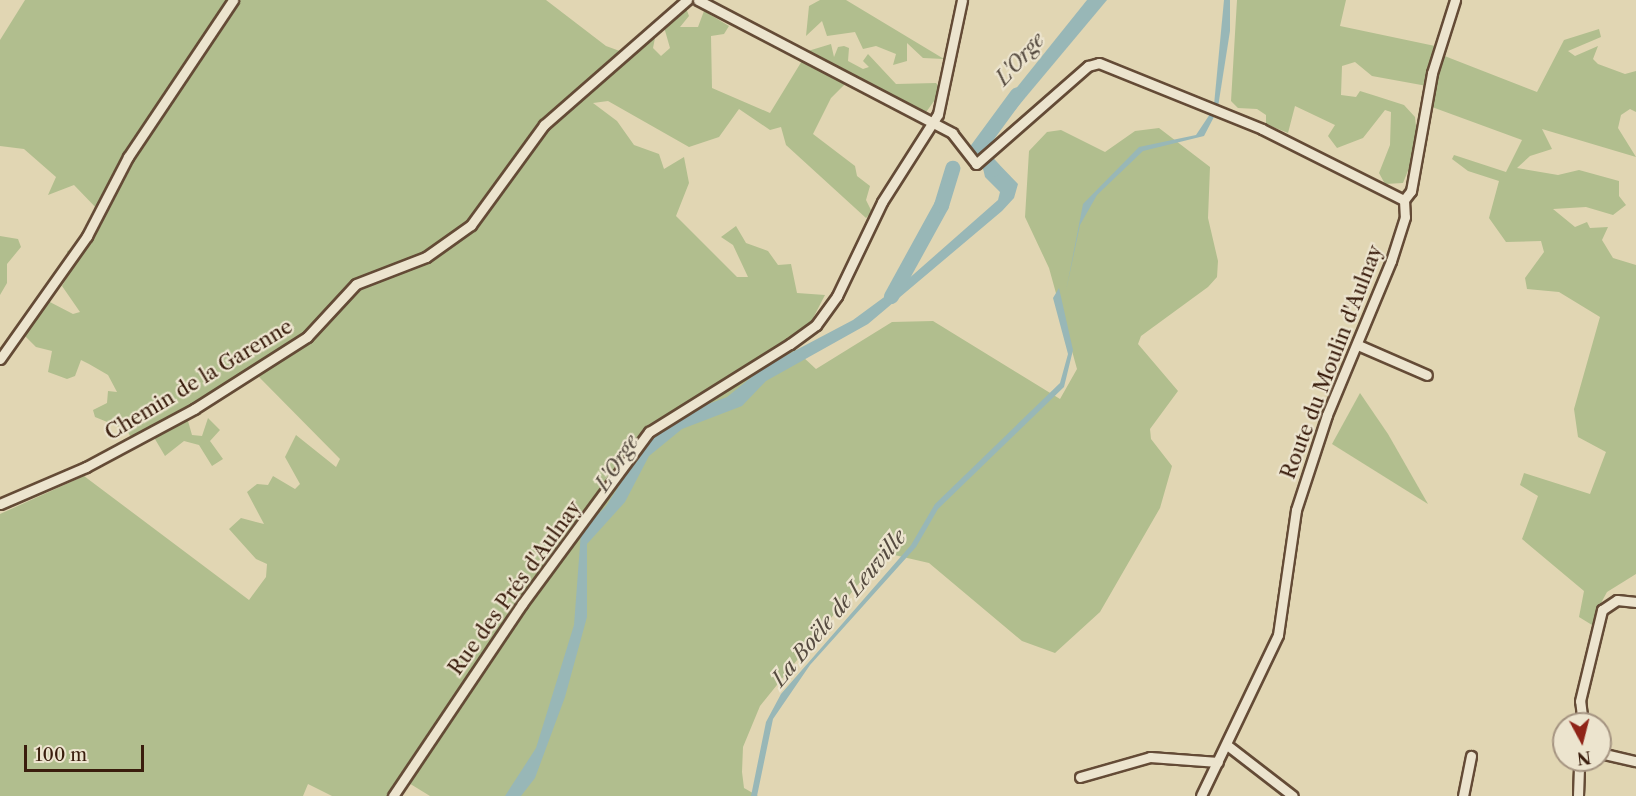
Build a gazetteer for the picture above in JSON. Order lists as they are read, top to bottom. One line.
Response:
{"streets":{"street":["Route du Moulin d'Aulnay","Chemin de la Garenne","Rue des Prés d'Aulnay"]},"water":["L'Orge","La Boële de Leuville"],"scale_bar":"100 m","north":"bottom"}
